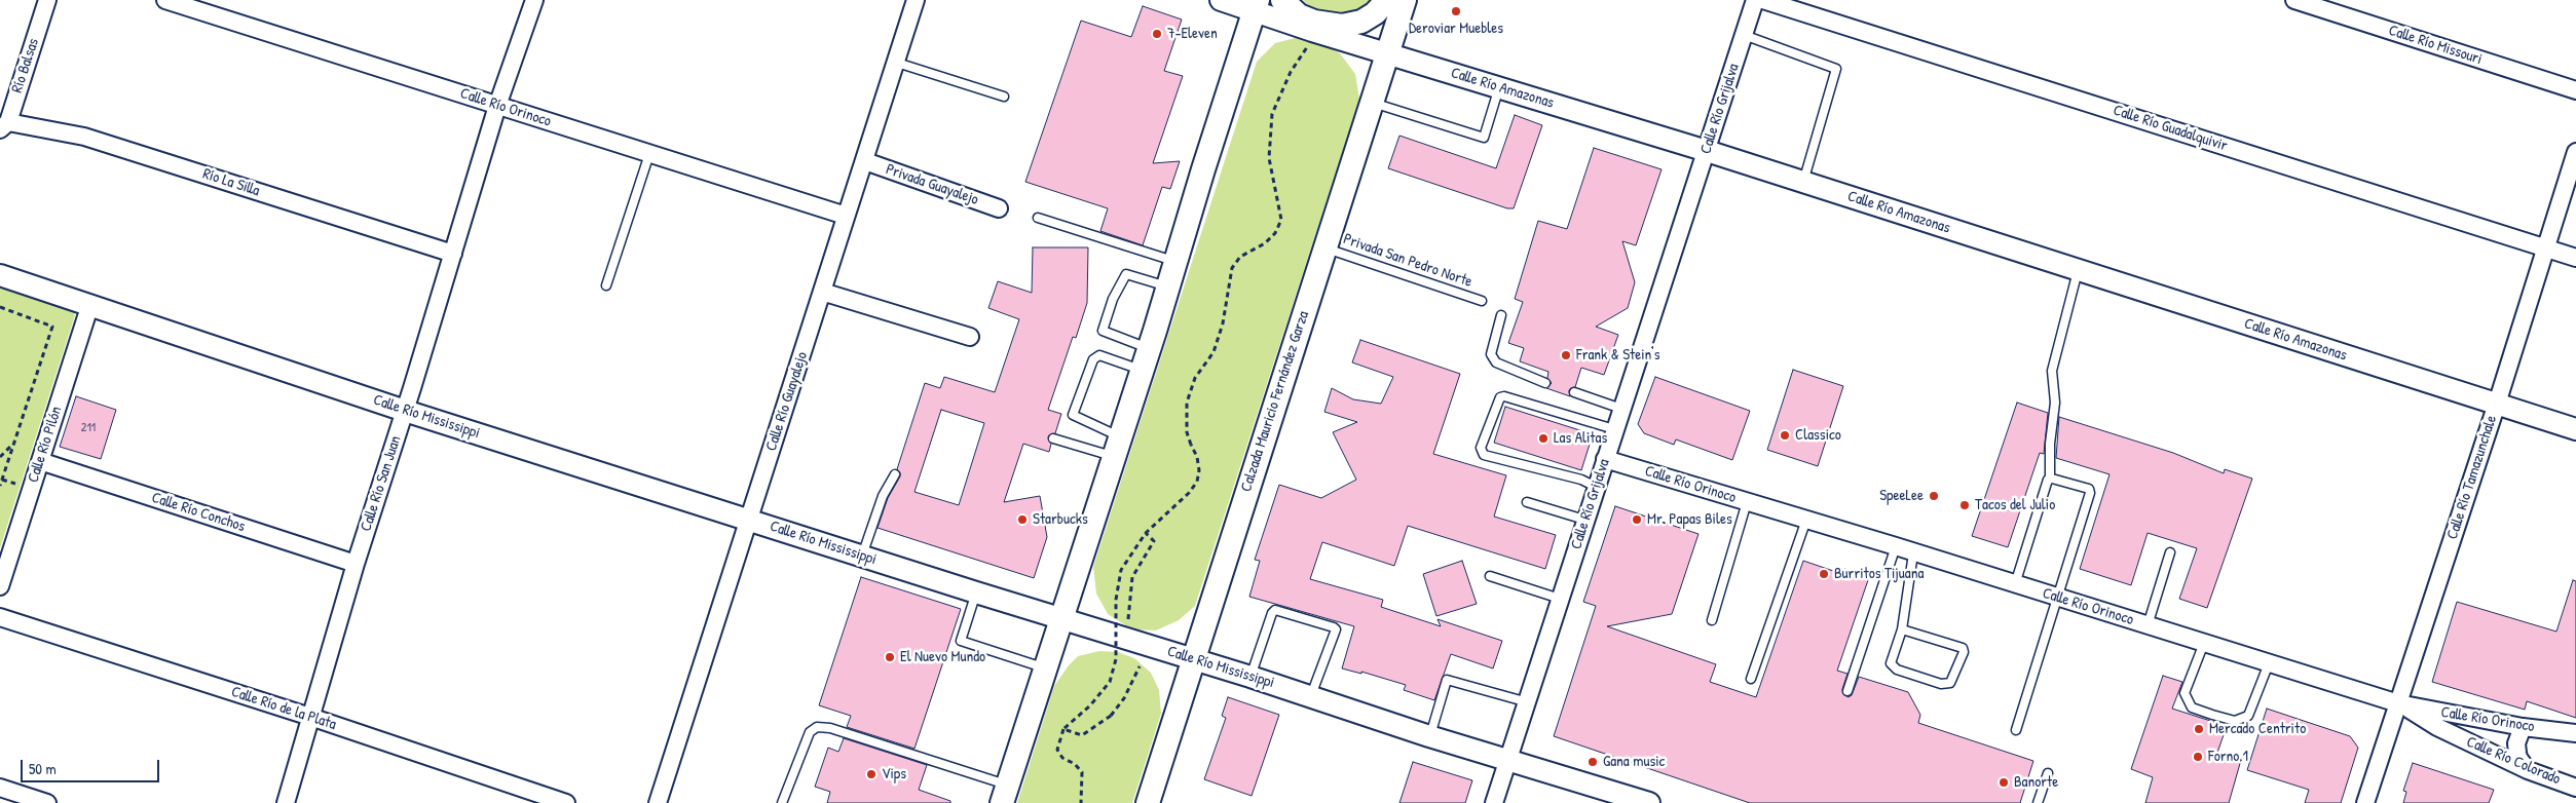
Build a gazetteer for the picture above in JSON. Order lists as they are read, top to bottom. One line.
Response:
{"streets":{"main road":["Calzada Mauricio Fernández Garza"],"street":["Calle Río Missouri","Río Balsas","Calle Río Amazonas","Calle Río Orinoco","Calle Río Grijalva","Calle Río Guadalquivir","Río La Silla","Privada Guayalejo","Calle Río Guayalejo","Calle Río Mississippi","Calle Río Pilón","Calle Río Tamazunchale","Calle Río San Juan","Calle Río Conchos","Calle Río de la Plata","Calle Río Colorado"],"lane":["Privada San Pedro Norte"]},"crossings":[["Río Balsas","Río La Silla"],["Calle Río Amazonas","Calle Río Grijalva"],["Calle Río Amazonas","Calzada Mauricio Fernández Garza"],["Calle Río Amazonas","Calle Río Tamazunchale"],["Calle Río Orinoco","Calle Río Grijalva"],["Calle Río Orinoco","Calle Río Guayalejo"],["Calle Río Orinoco","Calle Río Tamazunchale"],["Calle Río Orinoco","Calle Río San Juan"],["Calle Río Orinoco","Calle Río Colorado"],["Calle Río Grijalva","Calle Río Mississippi"],["Calle Río Guadalquivir","Calle Río Tamazunchale"],["Río La Silla","Calle Río San Juan"],["Privada Guayalejo","Calle Río Guayalejo"],["Privada San Pedro Norte","Calzada Mauricio Fernández Garza"],["Calle Río Guayalejo","Calle Río Mississippi"],["Calzada Mauricio Fernández Garza","Calle Río Mississippi"],["Calle Río Mississippi","Calle Río Pilón"],["Calle Río Mississippi","Calle Río San Juan"],["Calle Río Pilón","Calle Río Conchos"],["Calle Río Tamazunchale","Calle Río Colorado"],["Calle Río San Juan","Calle Río Conchos"],["Calle Río San Juan","Calle Río de la Plata"]],"places":["Deroviar Muebles","7-Eleven","Frank & Stein's","Classico","Las Alitas","SpeeLee","Tacos del Julio","Starbucks","Mr. Papas Biles","Burritos Tijuana","El Nuevo Mundo","Mercado Centrito","Forno.1","Gana music","Vips","Banorte"],"house_numbers":["211"],"scale_bar":"50 m"}
